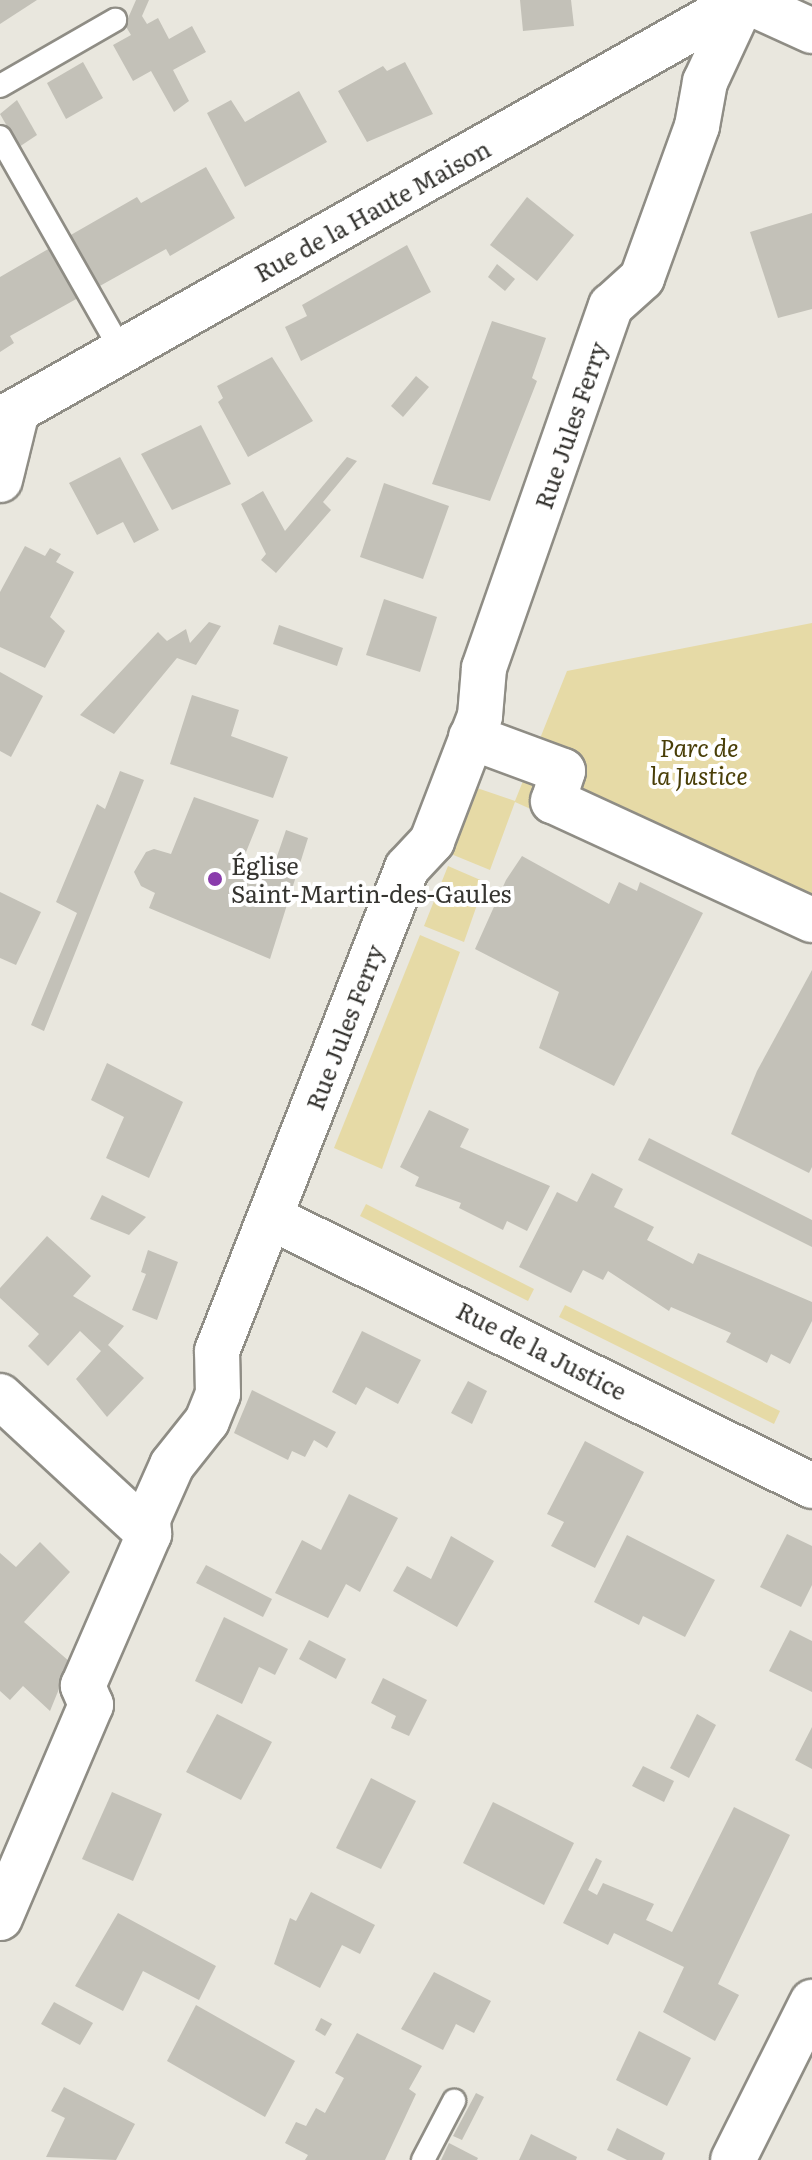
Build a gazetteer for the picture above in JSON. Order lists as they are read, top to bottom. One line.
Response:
{"streets":{"street":["Rue de la Haute Maison","Rue Jules Ferry","Rue de la Justice"]},"crossings":[["Rue de la Haute Maison","Rue Jules Ferry"],["Rue Jules Ferry","Rue de la Justice"]],"parks":["Parc de la Justice"],"places":["Église Saint-Martin-des-Gaules"]}
